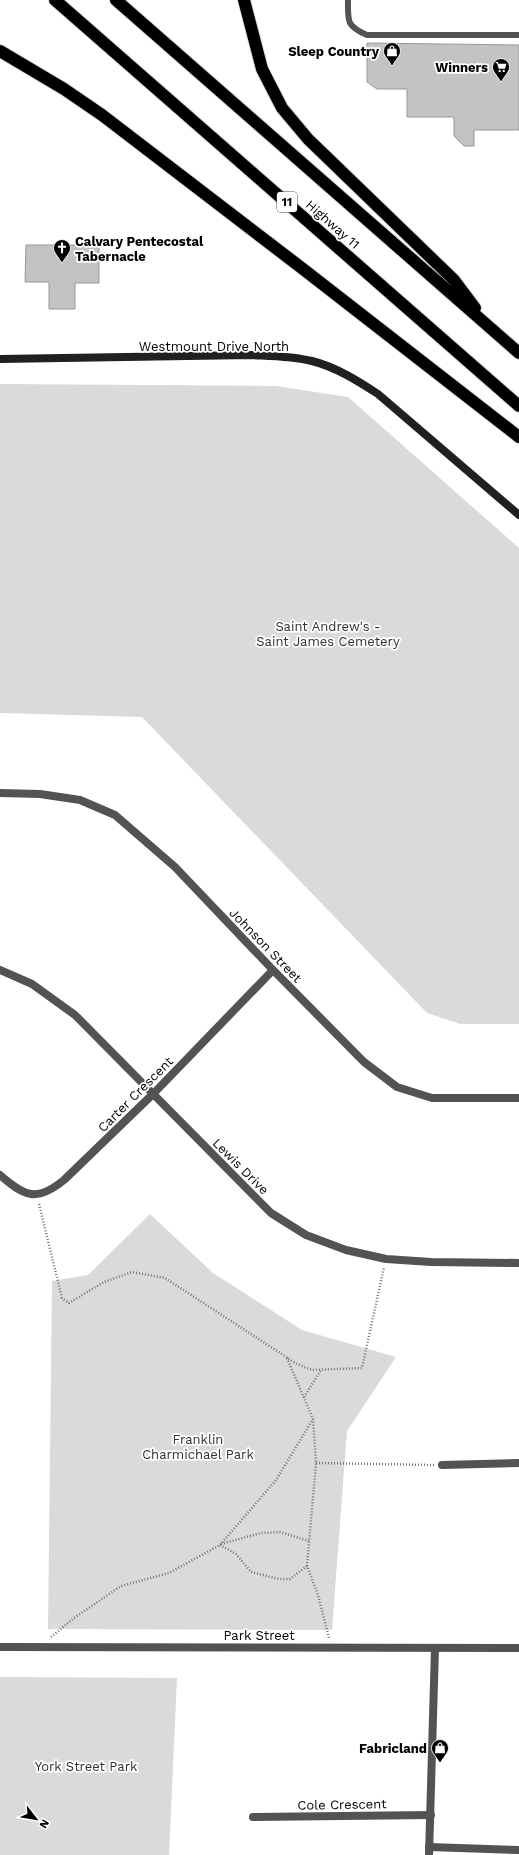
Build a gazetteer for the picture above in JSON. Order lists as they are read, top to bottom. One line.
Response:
{"streets":{"highway":["11","Highway 11"],"street":["Westmount Drive North","Johnson Street","Carter Crescent","Lewis Drive","Park Street","Cole Crescent"]},"crossings":[["Johnson Street","Carter Crescent"],["Carter Crescent","Lewis Drive"]],"parks":["Saint Andrew's - Saint James Cemetery","Franklin Charmichael Park","York Street Park"],"places":{"shop":["Sleep Country","Fabricland"],"supermarket":["Winners"],"church":["Calvary Pentecostal Tabernacle"]},"north":"bottom right"}
